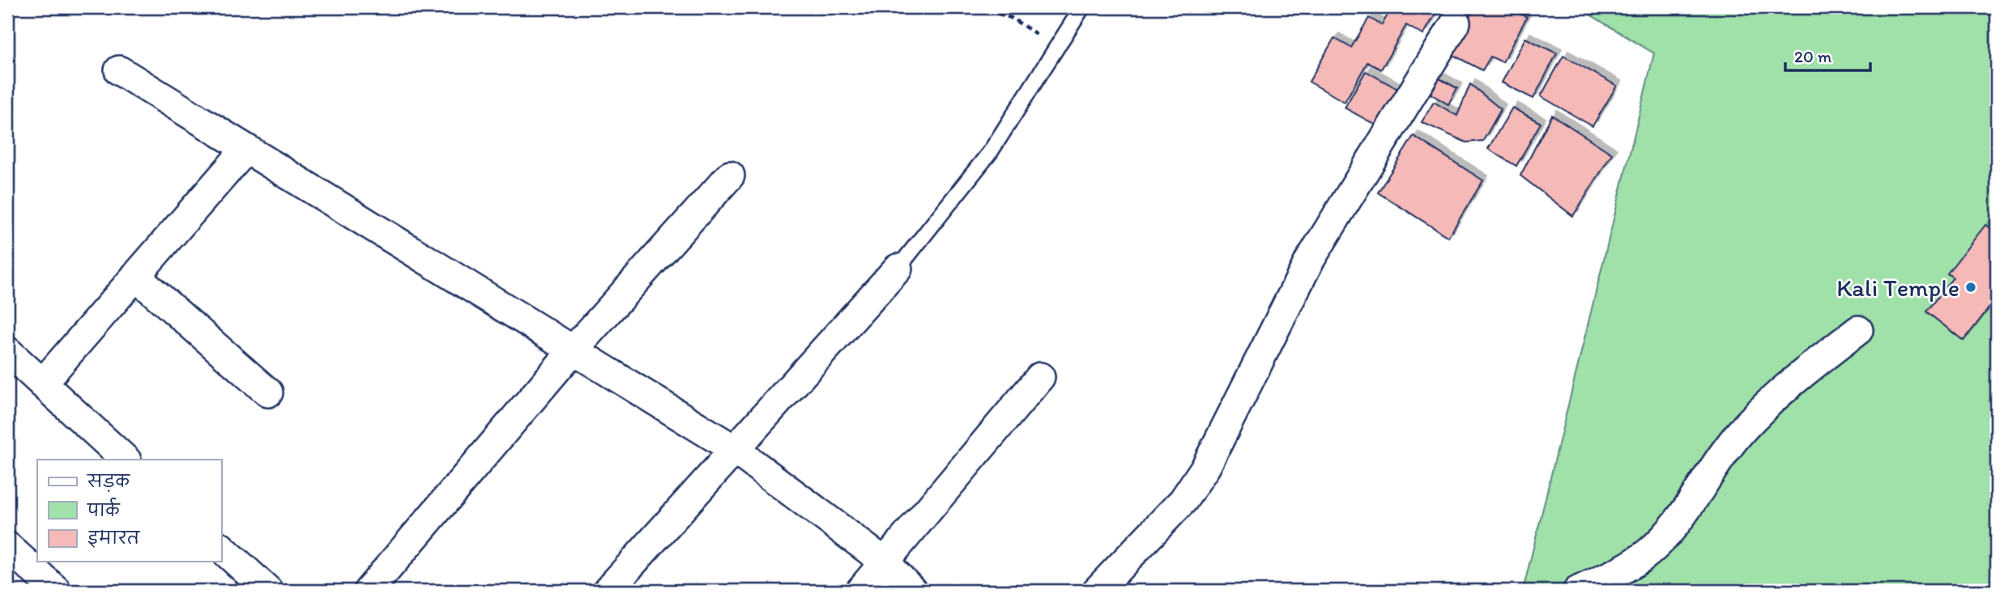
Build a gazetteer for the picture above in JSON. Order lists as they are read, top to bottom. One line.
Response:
{"places":["Kali Temple"],"legend":["सड़क","पार्क","इमारत"],"scale_bar":"20 m"}
